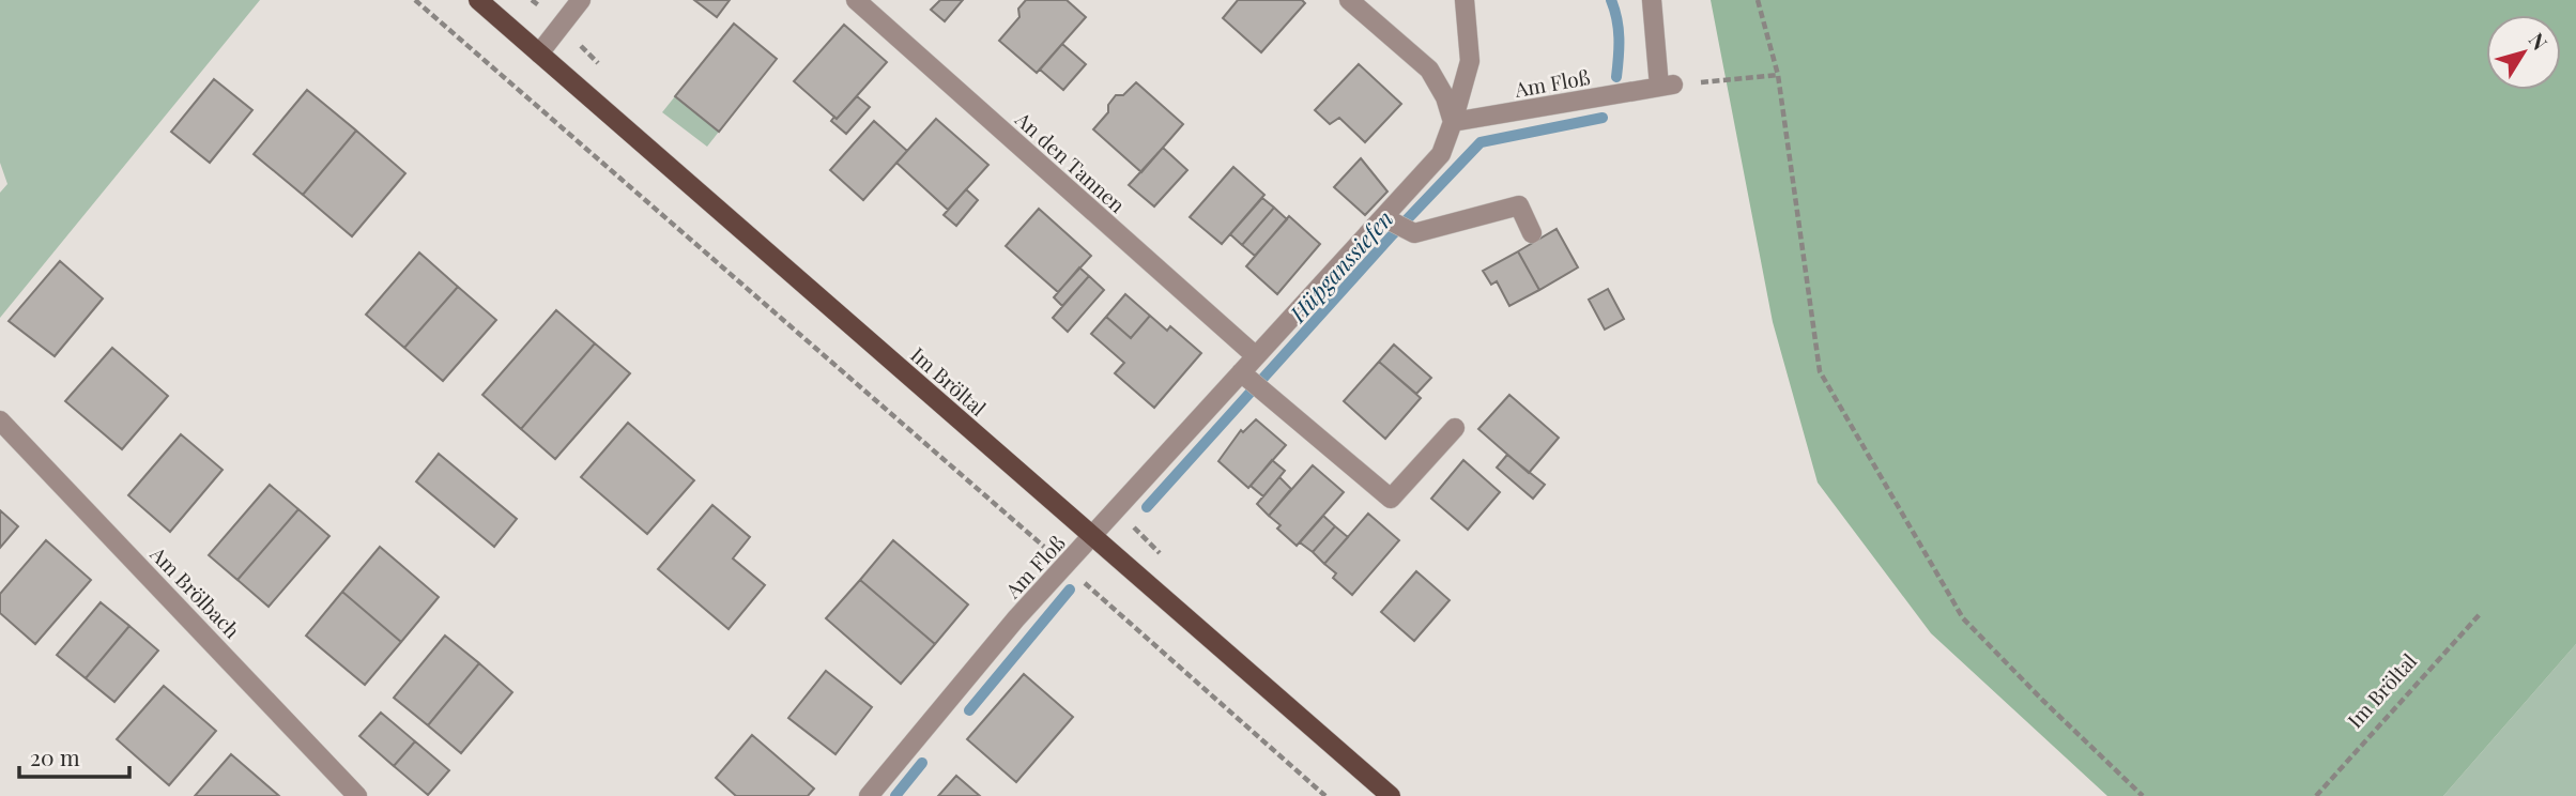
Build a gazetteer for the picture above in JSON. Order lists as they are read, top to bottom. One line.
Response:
{"streets":{"main road":["Im Bröltal"],"street":["Am Floß","An den Tannen","Am Brölbach"]},"crossings":[["Am Floß","An den Tannen"],["Am Floß","Im Bröltal"]],"water":["Hüpganssiefen"],"scale_bar":"20 m","north":"top right"}
